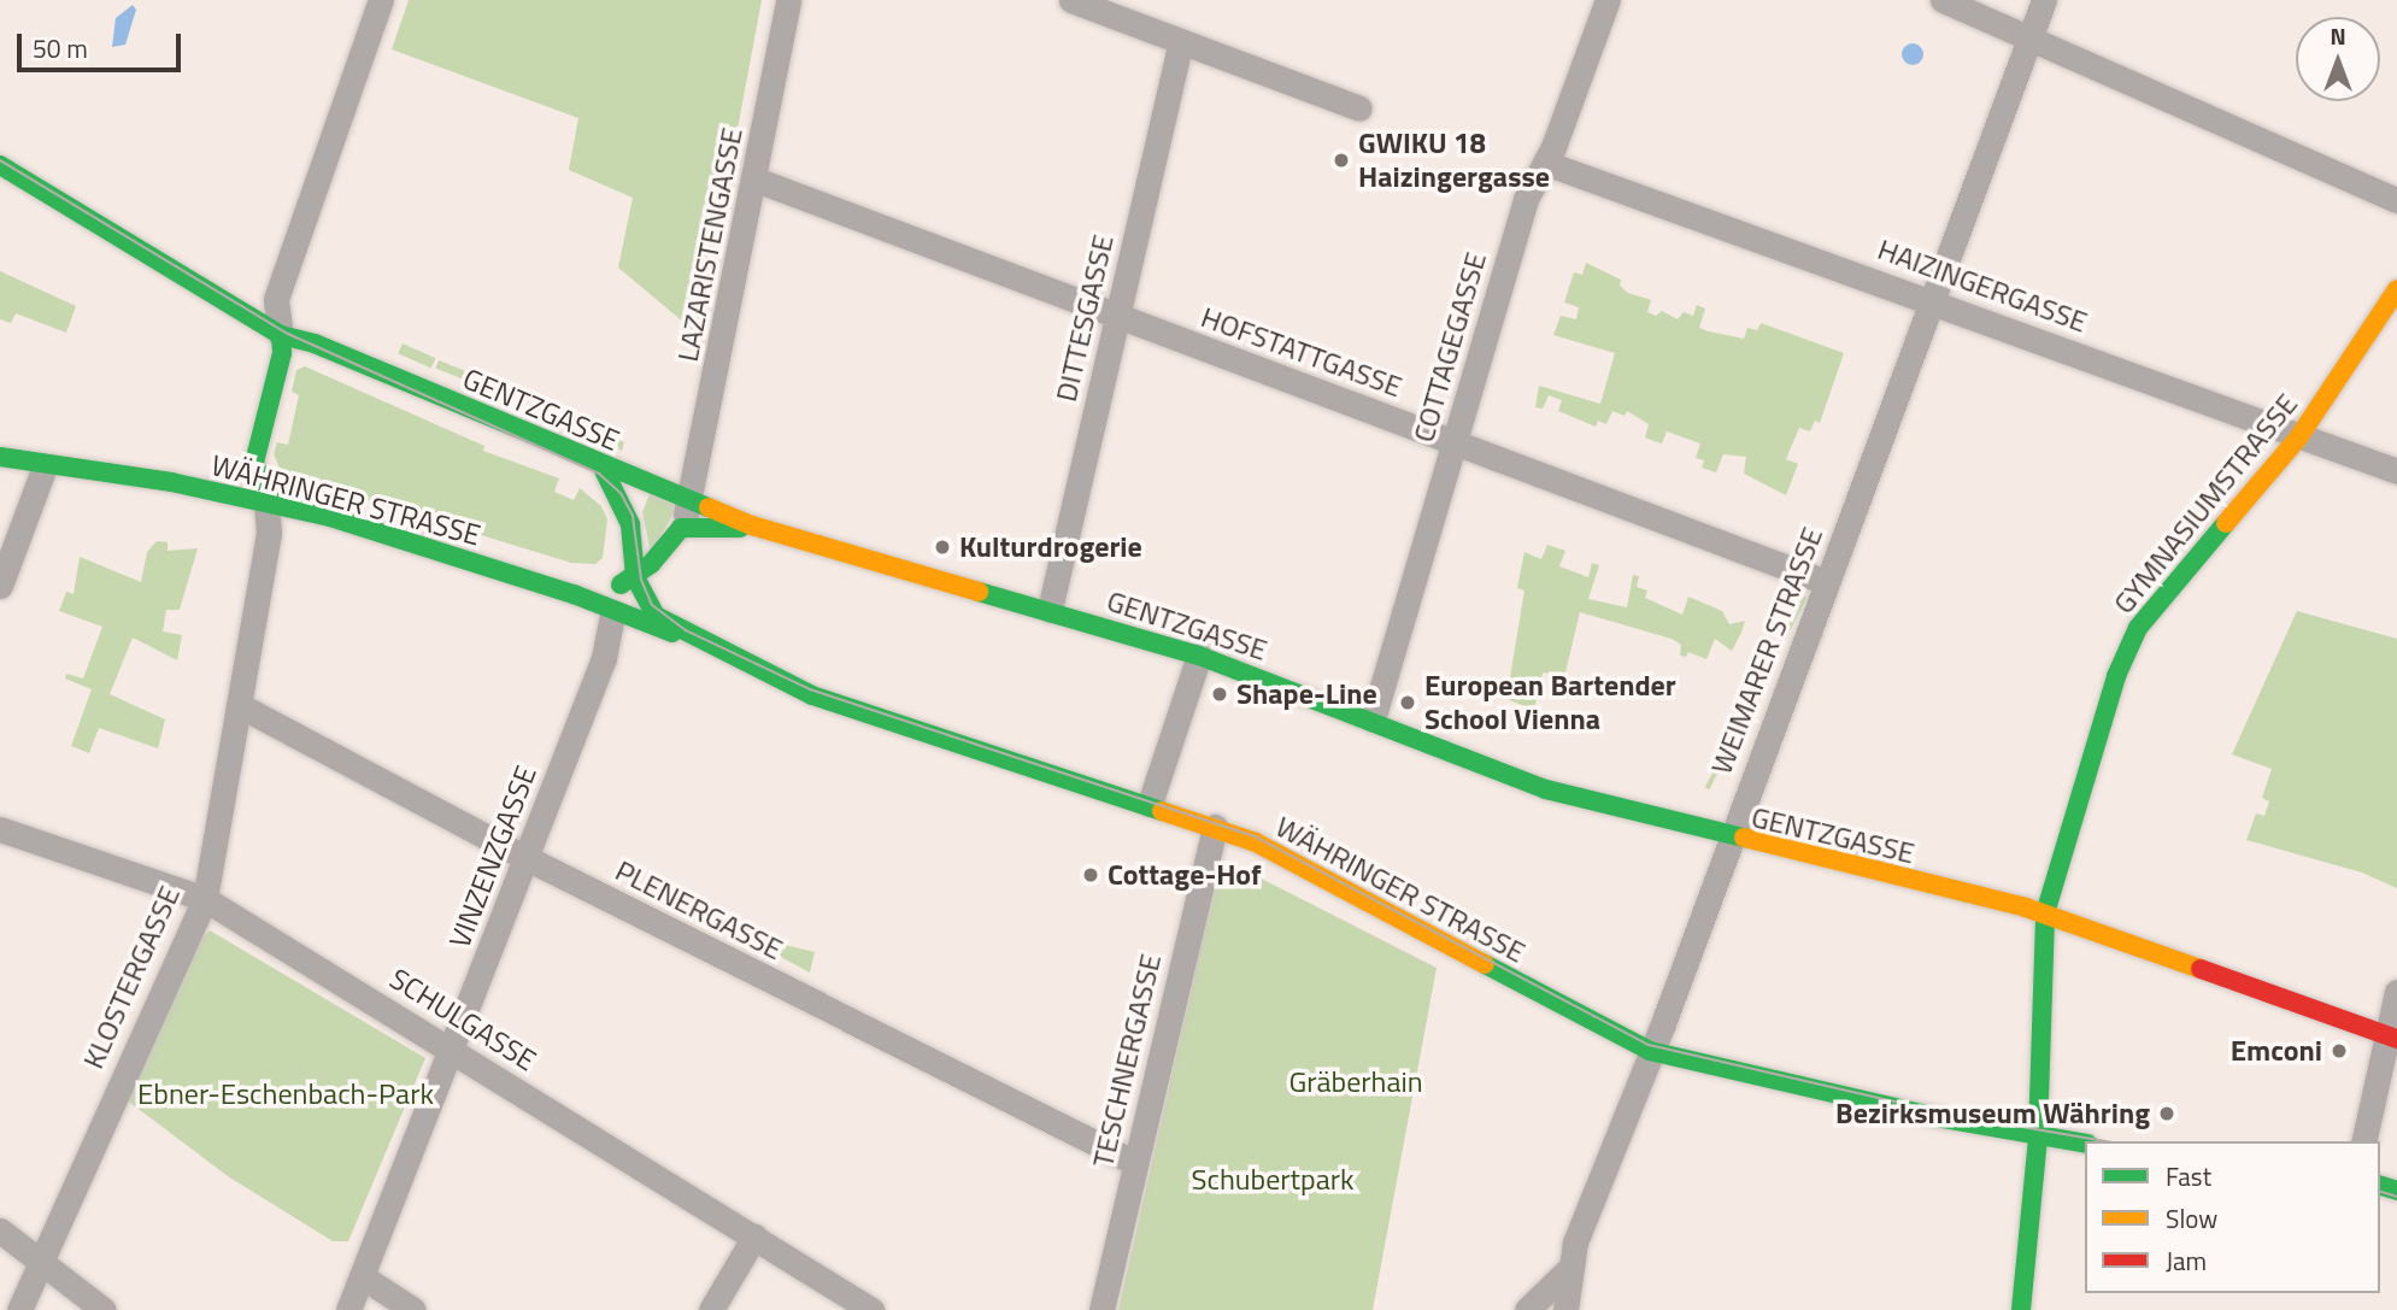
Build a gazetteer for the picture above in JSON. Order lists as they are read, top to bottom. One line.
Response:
{"streets":{"main road":["GENTZGASSE","WÄHRINGER STRASSE","GYMNASIUMSTRASSE"],"street":["LAZARISTENGASSE","HAIZINGERGASSE","DITTESGASSE","COTTAGEGASSE","HOFSTATTGASSE","WEIMARER STRASSE","VINZENZGASSE","PLENERGASSE","KLOSTERGASSE","SCHULGASSE","TESCHNERGASSE"]},"crossings":[["LAZARISTENGASSE","HOFSTATTGASSE"],["LAZARISTENGASSE","GENTZGASSE"],["HAIZINGERGASSE","COTTAGEGASSE"],["HAIZINGERGASSE","GYMNASIUMSTRASSE"],["HAIZINGERGASSE","WEIMARER STRASSE"],["DITTESGASSE","HOFSTATTGASSE"],["DITTESGASSE","GENTZGASSE"],["COTTAGEGASSE","HOFSTATTGASSE"],["COTTAGEGASSE","GENTZGASSE"],["HOFSTATTGASSE","WEIMARER STRASSE"],["GENTZGASSE","GYMNASIUMSTRASSE"],["GENTZGASSE","WEIMARER STRASSE"],["WÄHRINGER STRASSE","GYMNASIUMSTRASSE"],["WÄHRINGER STRASSE","WEIMARER STRASSE"],["WÄHRINGER STRASSE","VINZENZGASSE"],["WÄHRINGER STRASSE","KLOSTERGASSE"],["WÄHRINGER STRASSE","TESCHNERGASSE"],["VINZENZGASSE","PLENERGASSE"],["VINZENZGASSE","SCHULGASSE"],["PLENERGASSE","KLOSTERGASSE"],["PLENERGASSE","TESCHNERGASSE"],["KLOSTERGASSE","SCHULGASSE"]],"parks":["Gräberhain","Ebner-Eschenbach-Park","Schubertpark"],"places":["GWIKU 18 Haizingergasse","Kulturdrogerie","Shape-Line","European Bartender School Vienna","Cottage-Hof","Emconi","Bezirksmuseum Währing"],"legend":["Fast","Slow","Jam"],"scale_bar":"50 m","north":"top"}
